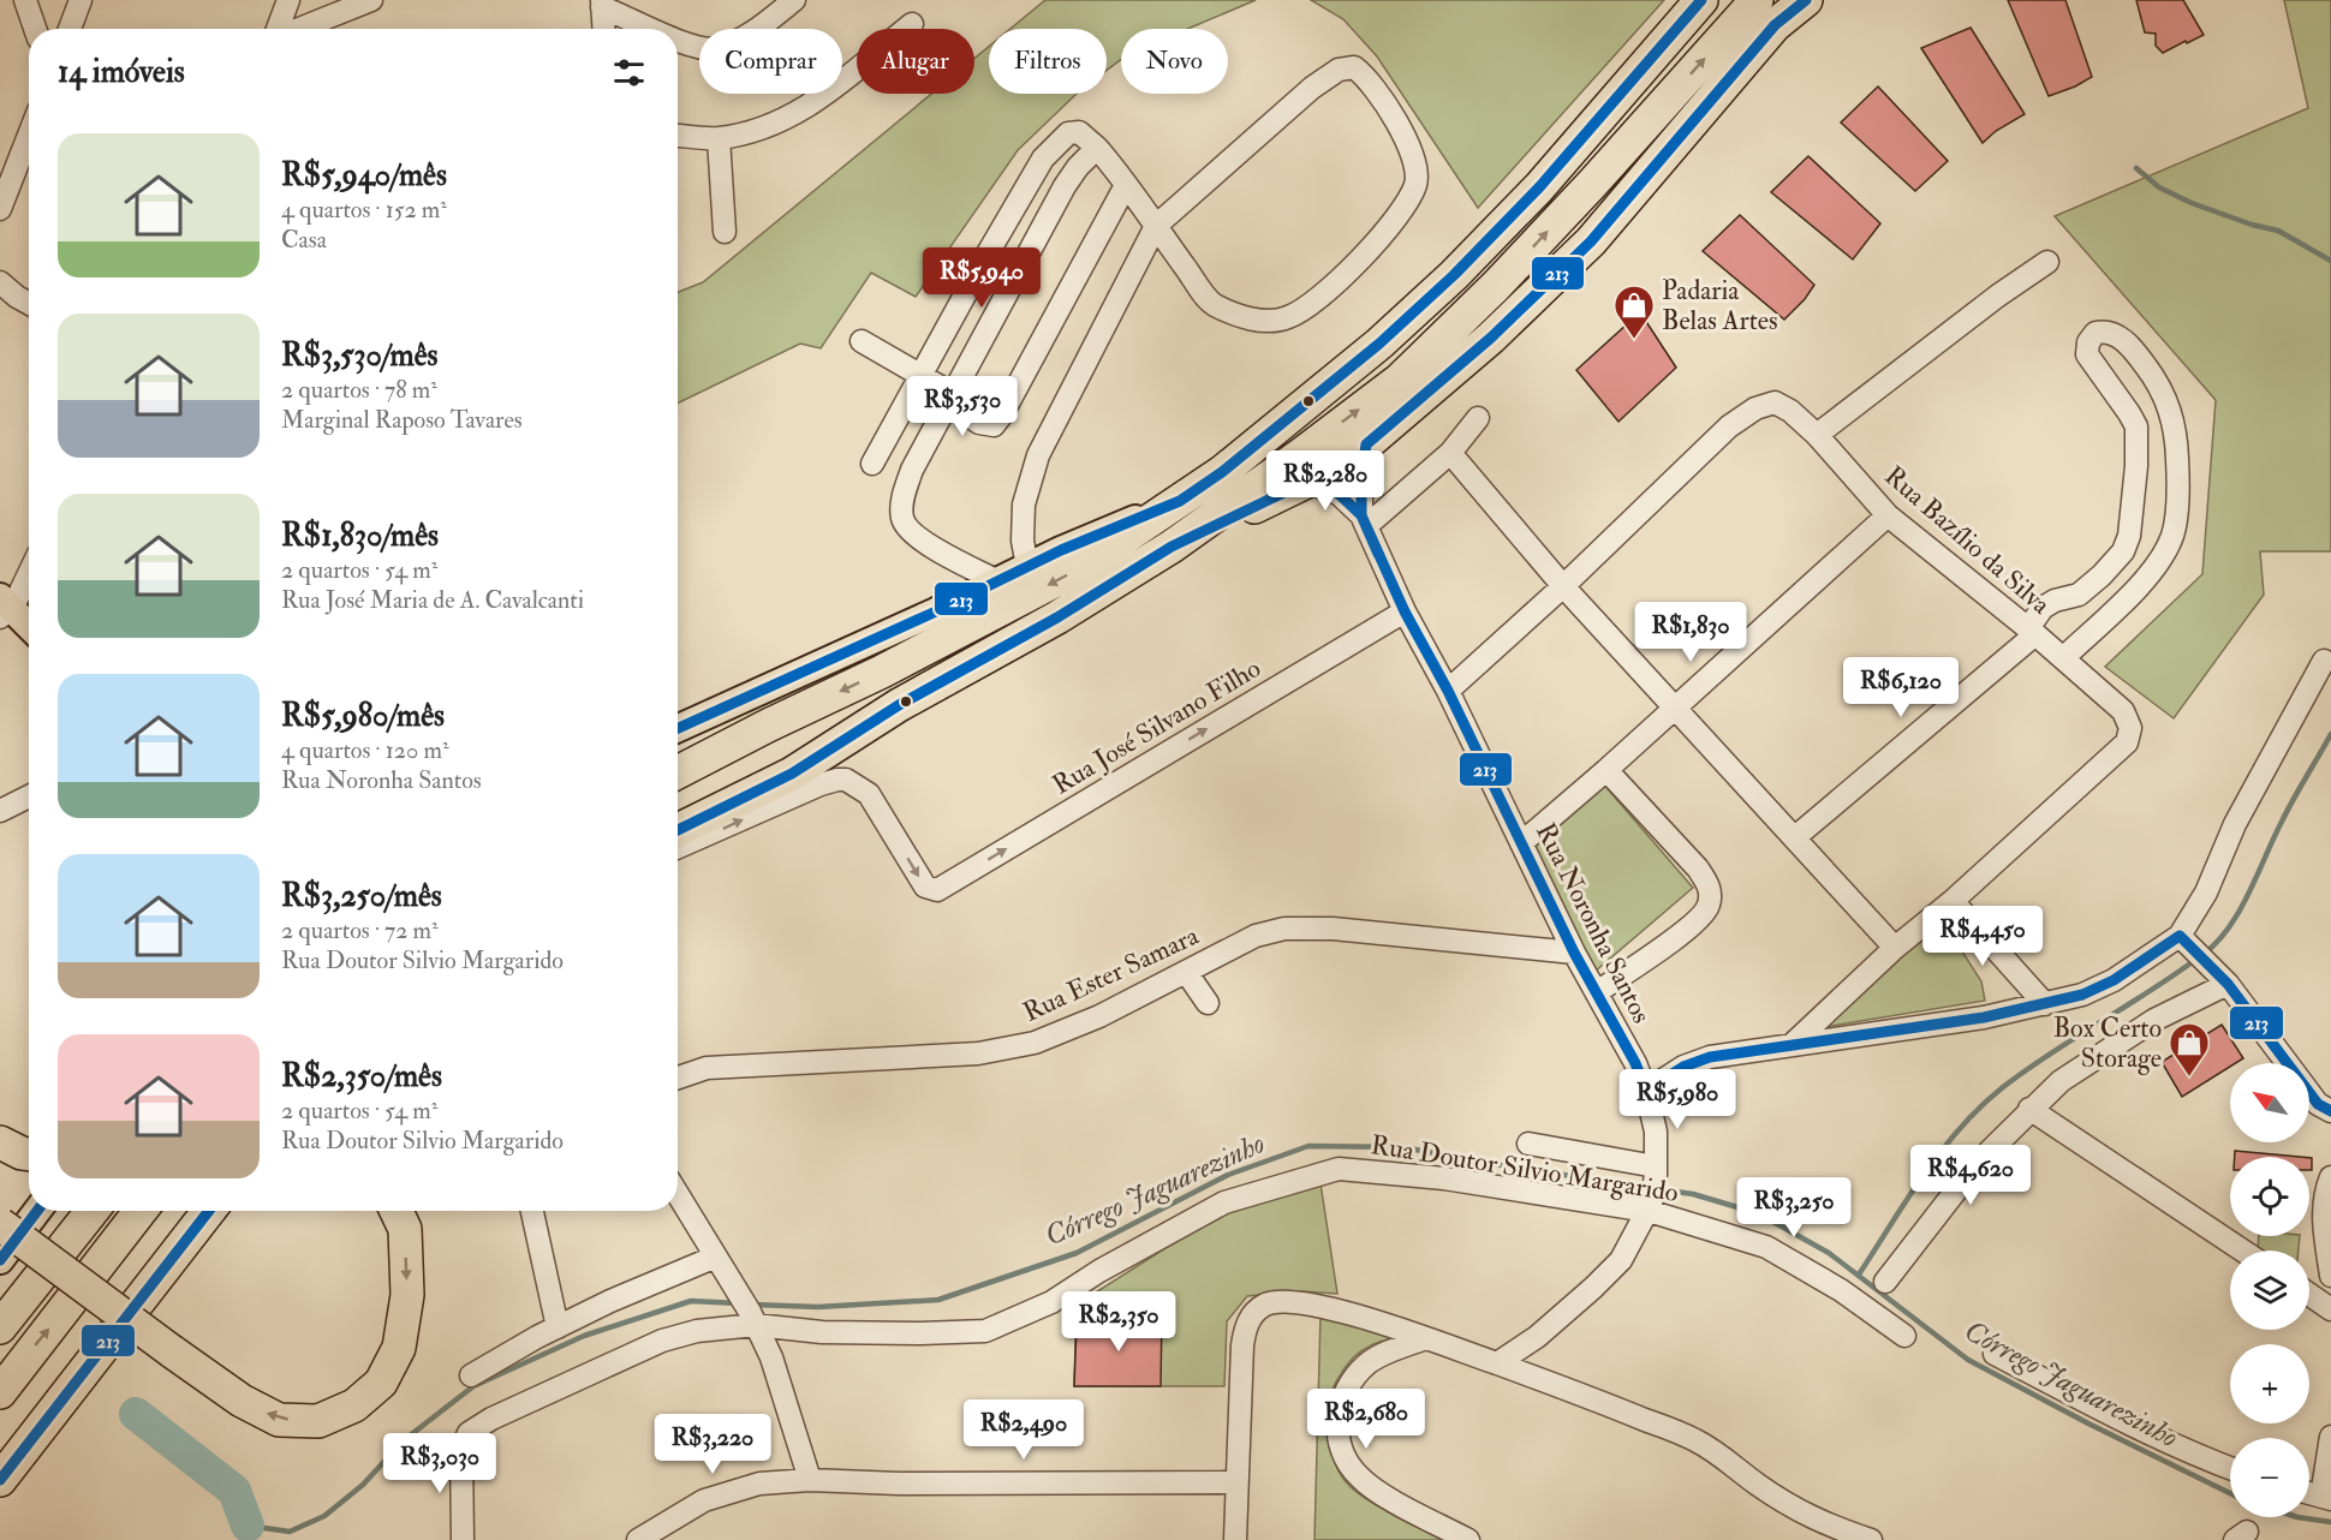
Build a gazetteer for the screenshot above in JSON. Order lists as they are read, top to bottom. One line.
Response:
{"streets":{"street":["Rua Bazílio da Silva","Rua José Silvano Filho","Rua Noronha Santos","Rua Ester Samara","Rua Doutor Silvio Margarido"]},"crossings":[["Rua Bazílio da Silva","Rua Noronha Santos"],["Rua José Silvano Filho","Rua Noronha Santos"],["Rua Noronha Santos","Rua Ester Samara"],["Rua Noronha Santos","Rua Doutor Silvio Margarido"]],"one_way":["Rua José Silvano Filho"],"water":["Córrego Jaguarezinho"],"places":{"shop":["Padaria Belas Artes","Box Certo Storage"]},"lines":["transit line 213"],"north":"top left","page":{"chip":["Comprar","Alugar","Filtros","Novo"],"heading":"14 imóveis","list":[{"name":"R$5,940/mês","note":"4 quartos · 152 m² · Casa"},{"name":"R$3,530/mês","note":"2 quartos · 78 m² · Marginal Raposo Tavares"},{"name":"R$1,830/mês","note":"2 quartos · 54 m² · Rua José Maria de A. Cavalcanti"},{"name":"R$5,980/mês","note":"4 quartos · 120 m² · Rua Noronha Santos"},{"name":"R$3,250/mês","note":"2 quartos · 72 m² · Rua Doutor Silvio Margarido"},{"name":"R$2,350/mês","note":"2 quartos · 54 m² · Rua Doutor Silvio Margarido"}],"price":["R$5,940","R$3,530","R$2,280","R$1,830","R$6,120","R$4,450","R$5,980","R$4,620","R$3,250","R$2,350","R$2,680","R$2,490","R$3,220","R$3,030"],"map_buttons":["+","−"]}}
